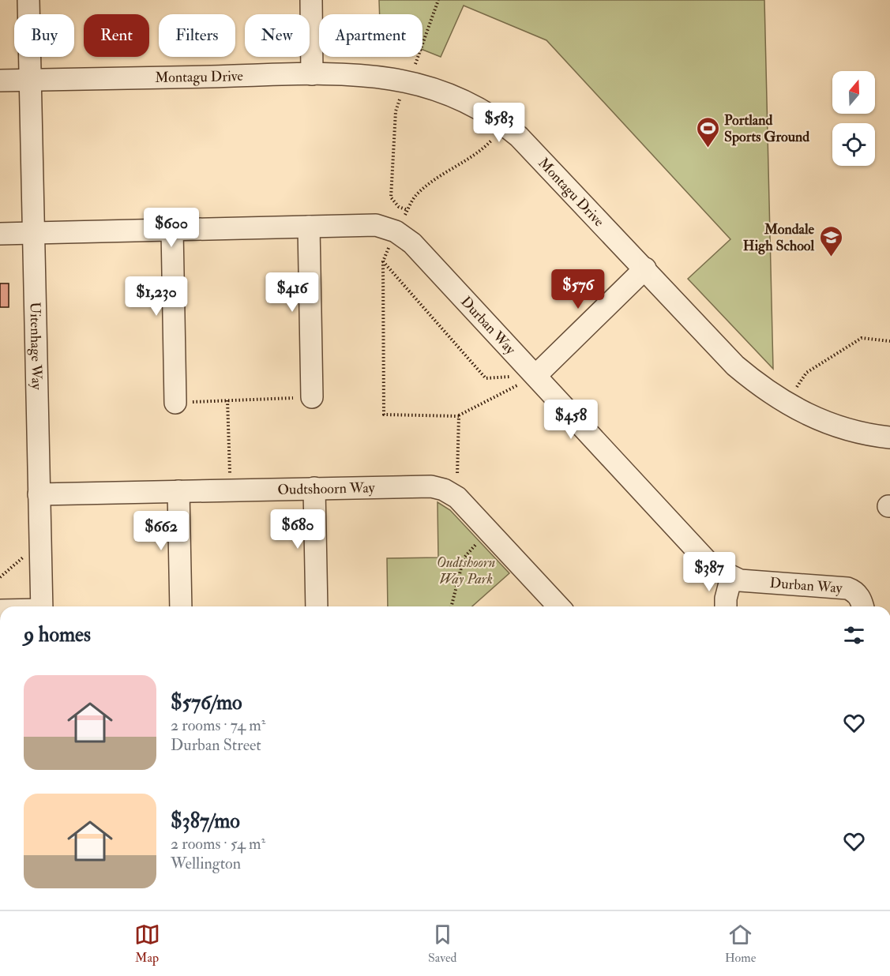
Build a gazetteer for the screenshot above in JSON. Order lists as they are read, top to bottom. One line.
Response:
{"streets":{"street":["Montagu Drive","Durban Way","Uitenhage Way","Oudtshoorn Way"]},"crossings":[["Montagu Drive","Uitenhage Way"],["Durban Way","Uitenhage Way"],["Uitenhage Way","Oudtshoorn Way"]],"parks":["Oudtshoorn Way Park"],"places":{"sports":["Portland Sports Ground"],"school or university":["Mondale High School"]},"north":"top","page":{"chip":["Buy","Rent","Filters","New","Apartment"],"price":["$583","$600","$576","$416","$1,230","$458","$680","$662","$387"],"heading":"9 homes","list":[{"name":"$576/mo","note":"2 rooms · 74 m² · Durban Street"},{"name":"$387/mo","note":"2 rooms · 54 m² · Wellington"}],"tabs":["Map","Saved","Home"]}}
